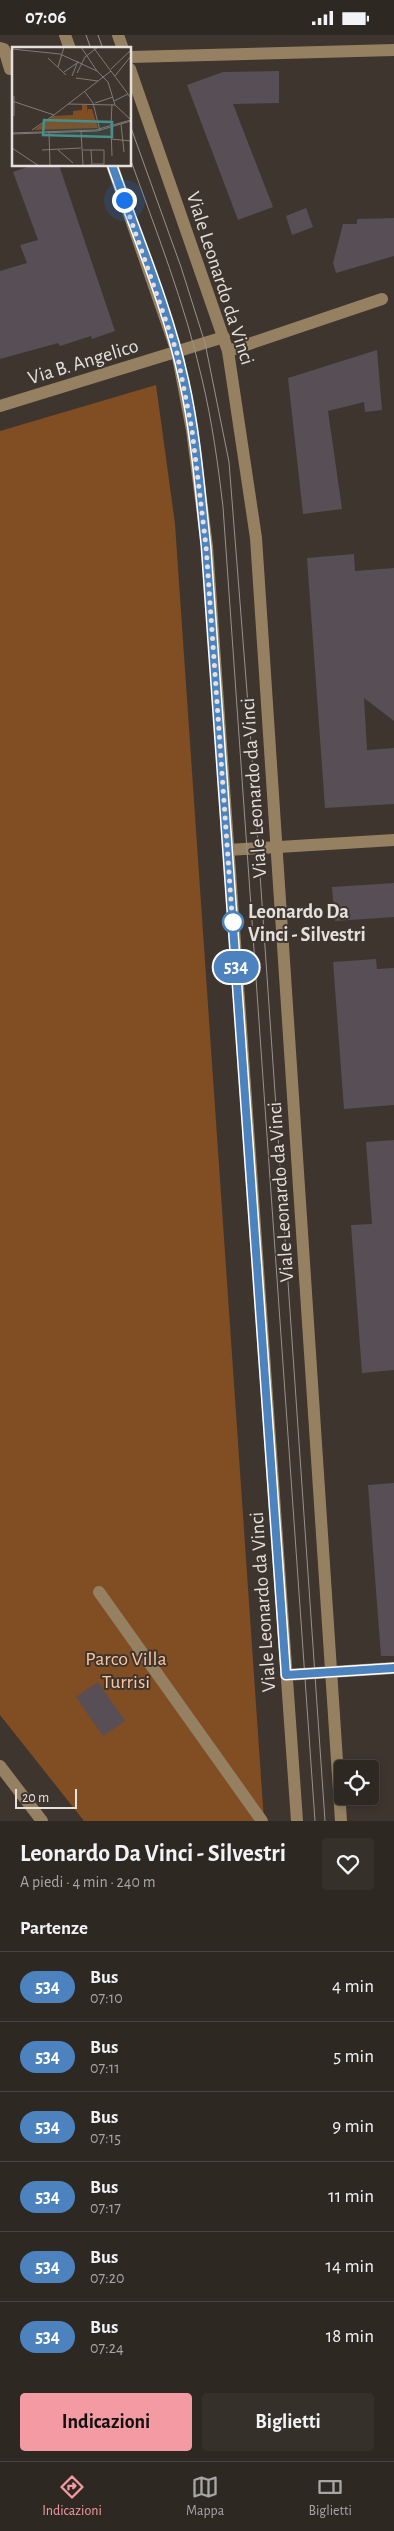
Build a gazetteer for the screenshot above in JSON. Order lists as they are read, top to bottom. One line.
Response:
{"streets":{"street":["Viale Leonardo da Vinci","Via B. Angelico"]},"crossings":[["Viale Leonardo da Vinci","Via B. Angelico"]],"parks":["Parco Villa Turrisi"],"places":["Leonardo Da Vinci - Silvestri"],"lines":["bus line 534"],"scale_bar":"20 m","page":{"status":"07:06","on_map":"534","scale":"20 m","heading":[["Leonardo Da Vinci - Silvestri","A piedi · 4 min · 240 m"],"Partenze"],"list":[{"mark":"534","name":"Bus","note":"07:10","value":"4 min"},{"mark":"534","name":"Bus","note":"07:11","value":"5 min"},{"mark":"534","name":"Bus","note":"07:15","value":"9 min"},{"mark":"534","name":"Bus","note":"07:17","value":"11 min"},{"mark":"534","name":"Bus","note":"07:20","value":"14 min"},{"mark":"534","name":"Bus","note":"07:24","value":"18 min"}],"buttons":["Indicazioni","Biglietti"],"tabs":["Indicazioni","Mappa","Biglietti"]}}
